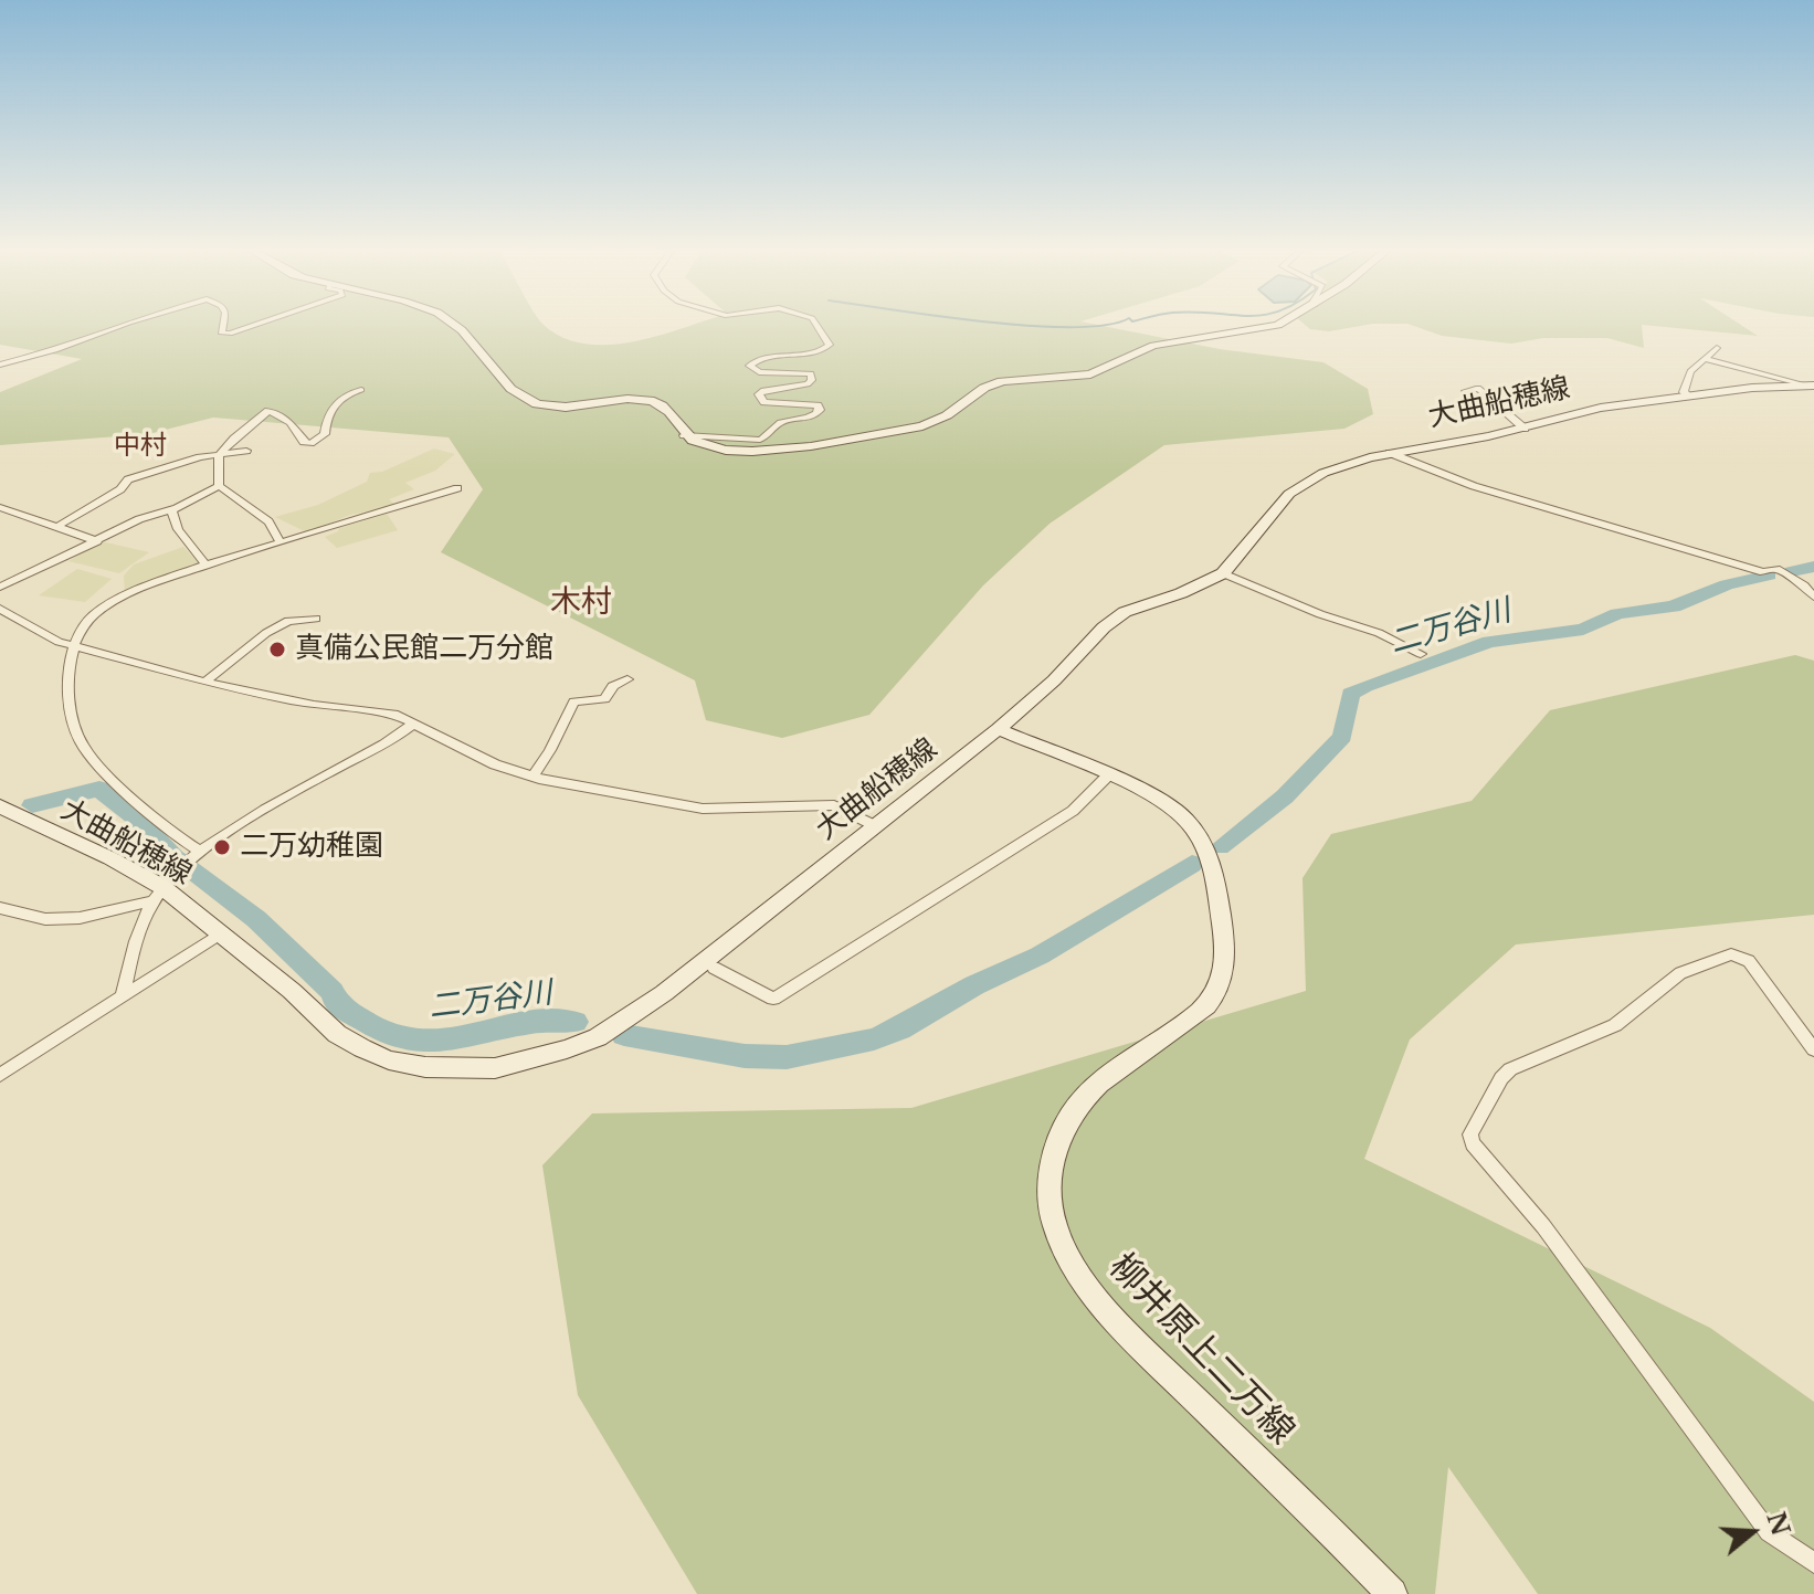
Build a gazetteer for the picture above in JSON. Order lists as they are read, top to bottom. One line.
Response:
{"streets":{"main road":["大曲船穂線","柳井原上二万線"]},"crossings":[["大曲船穂線","柳井原上二万線"]],"districts":["中村","木村"],"water":["二万谷川"],"places":["真備公民館二万分館","二万幼稚園"],"north":"right"}
